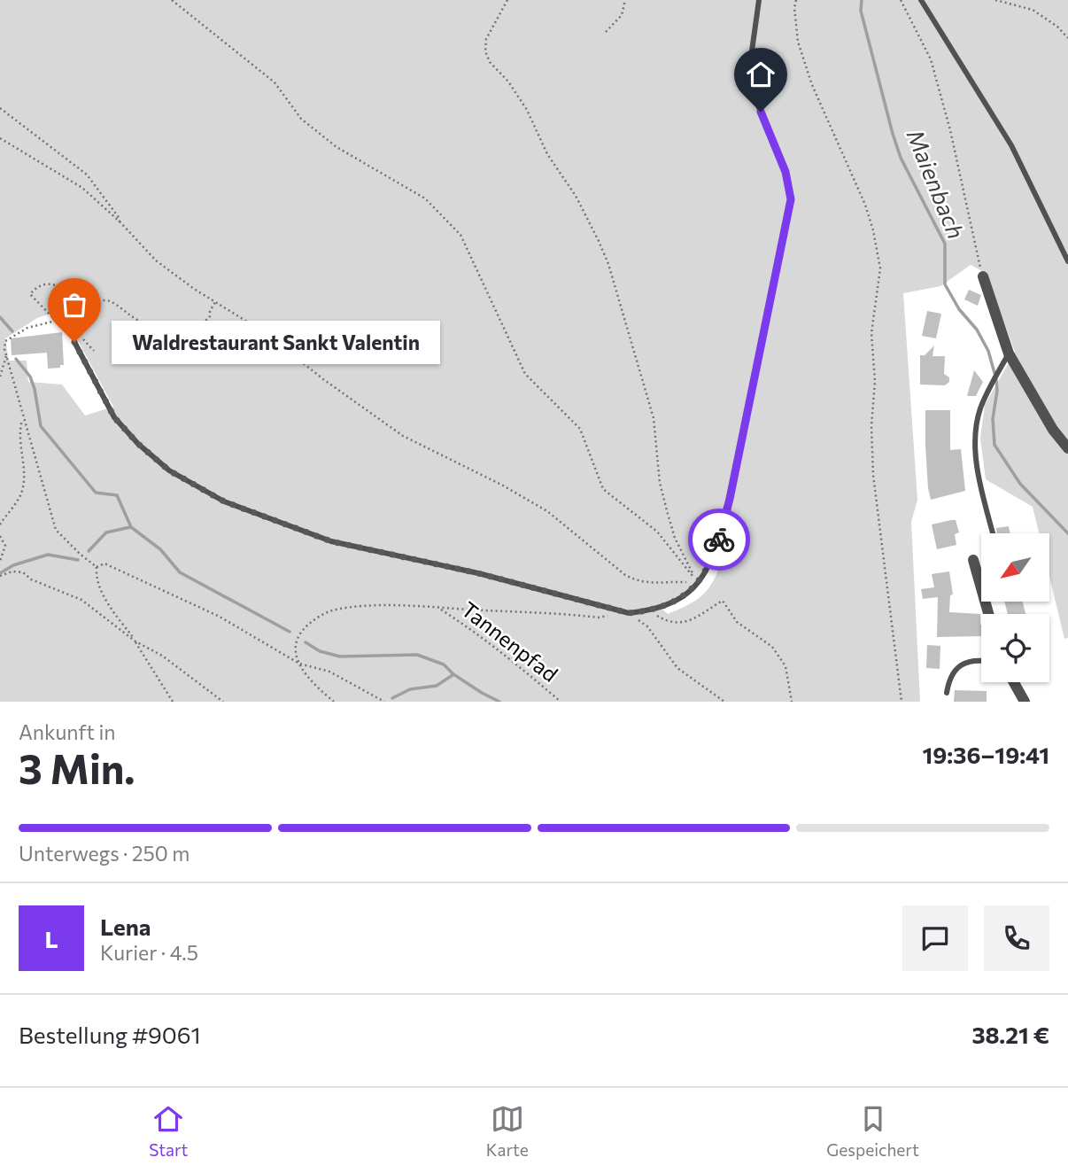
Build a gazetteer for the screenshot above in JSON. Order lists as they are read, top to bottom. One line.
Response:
{"streets":{"path":["Tannenpfad"]},"water":["Maienbach"],"places":["Waldrestaurant Sankt Valentin"],"north":"bottom left","page":{"bubble":"Waldrestaurant Sankt Valentin","heading":["3 Min.","Ankunft in","19:36–19:41"],"panel":["Lena","Kurier · 4.5","Bestellung #9061","38.21 €"],"bar":"Unterwegs · 250 m","round":"L","tabs":["Start","Karte","Gespeichert"]}}
